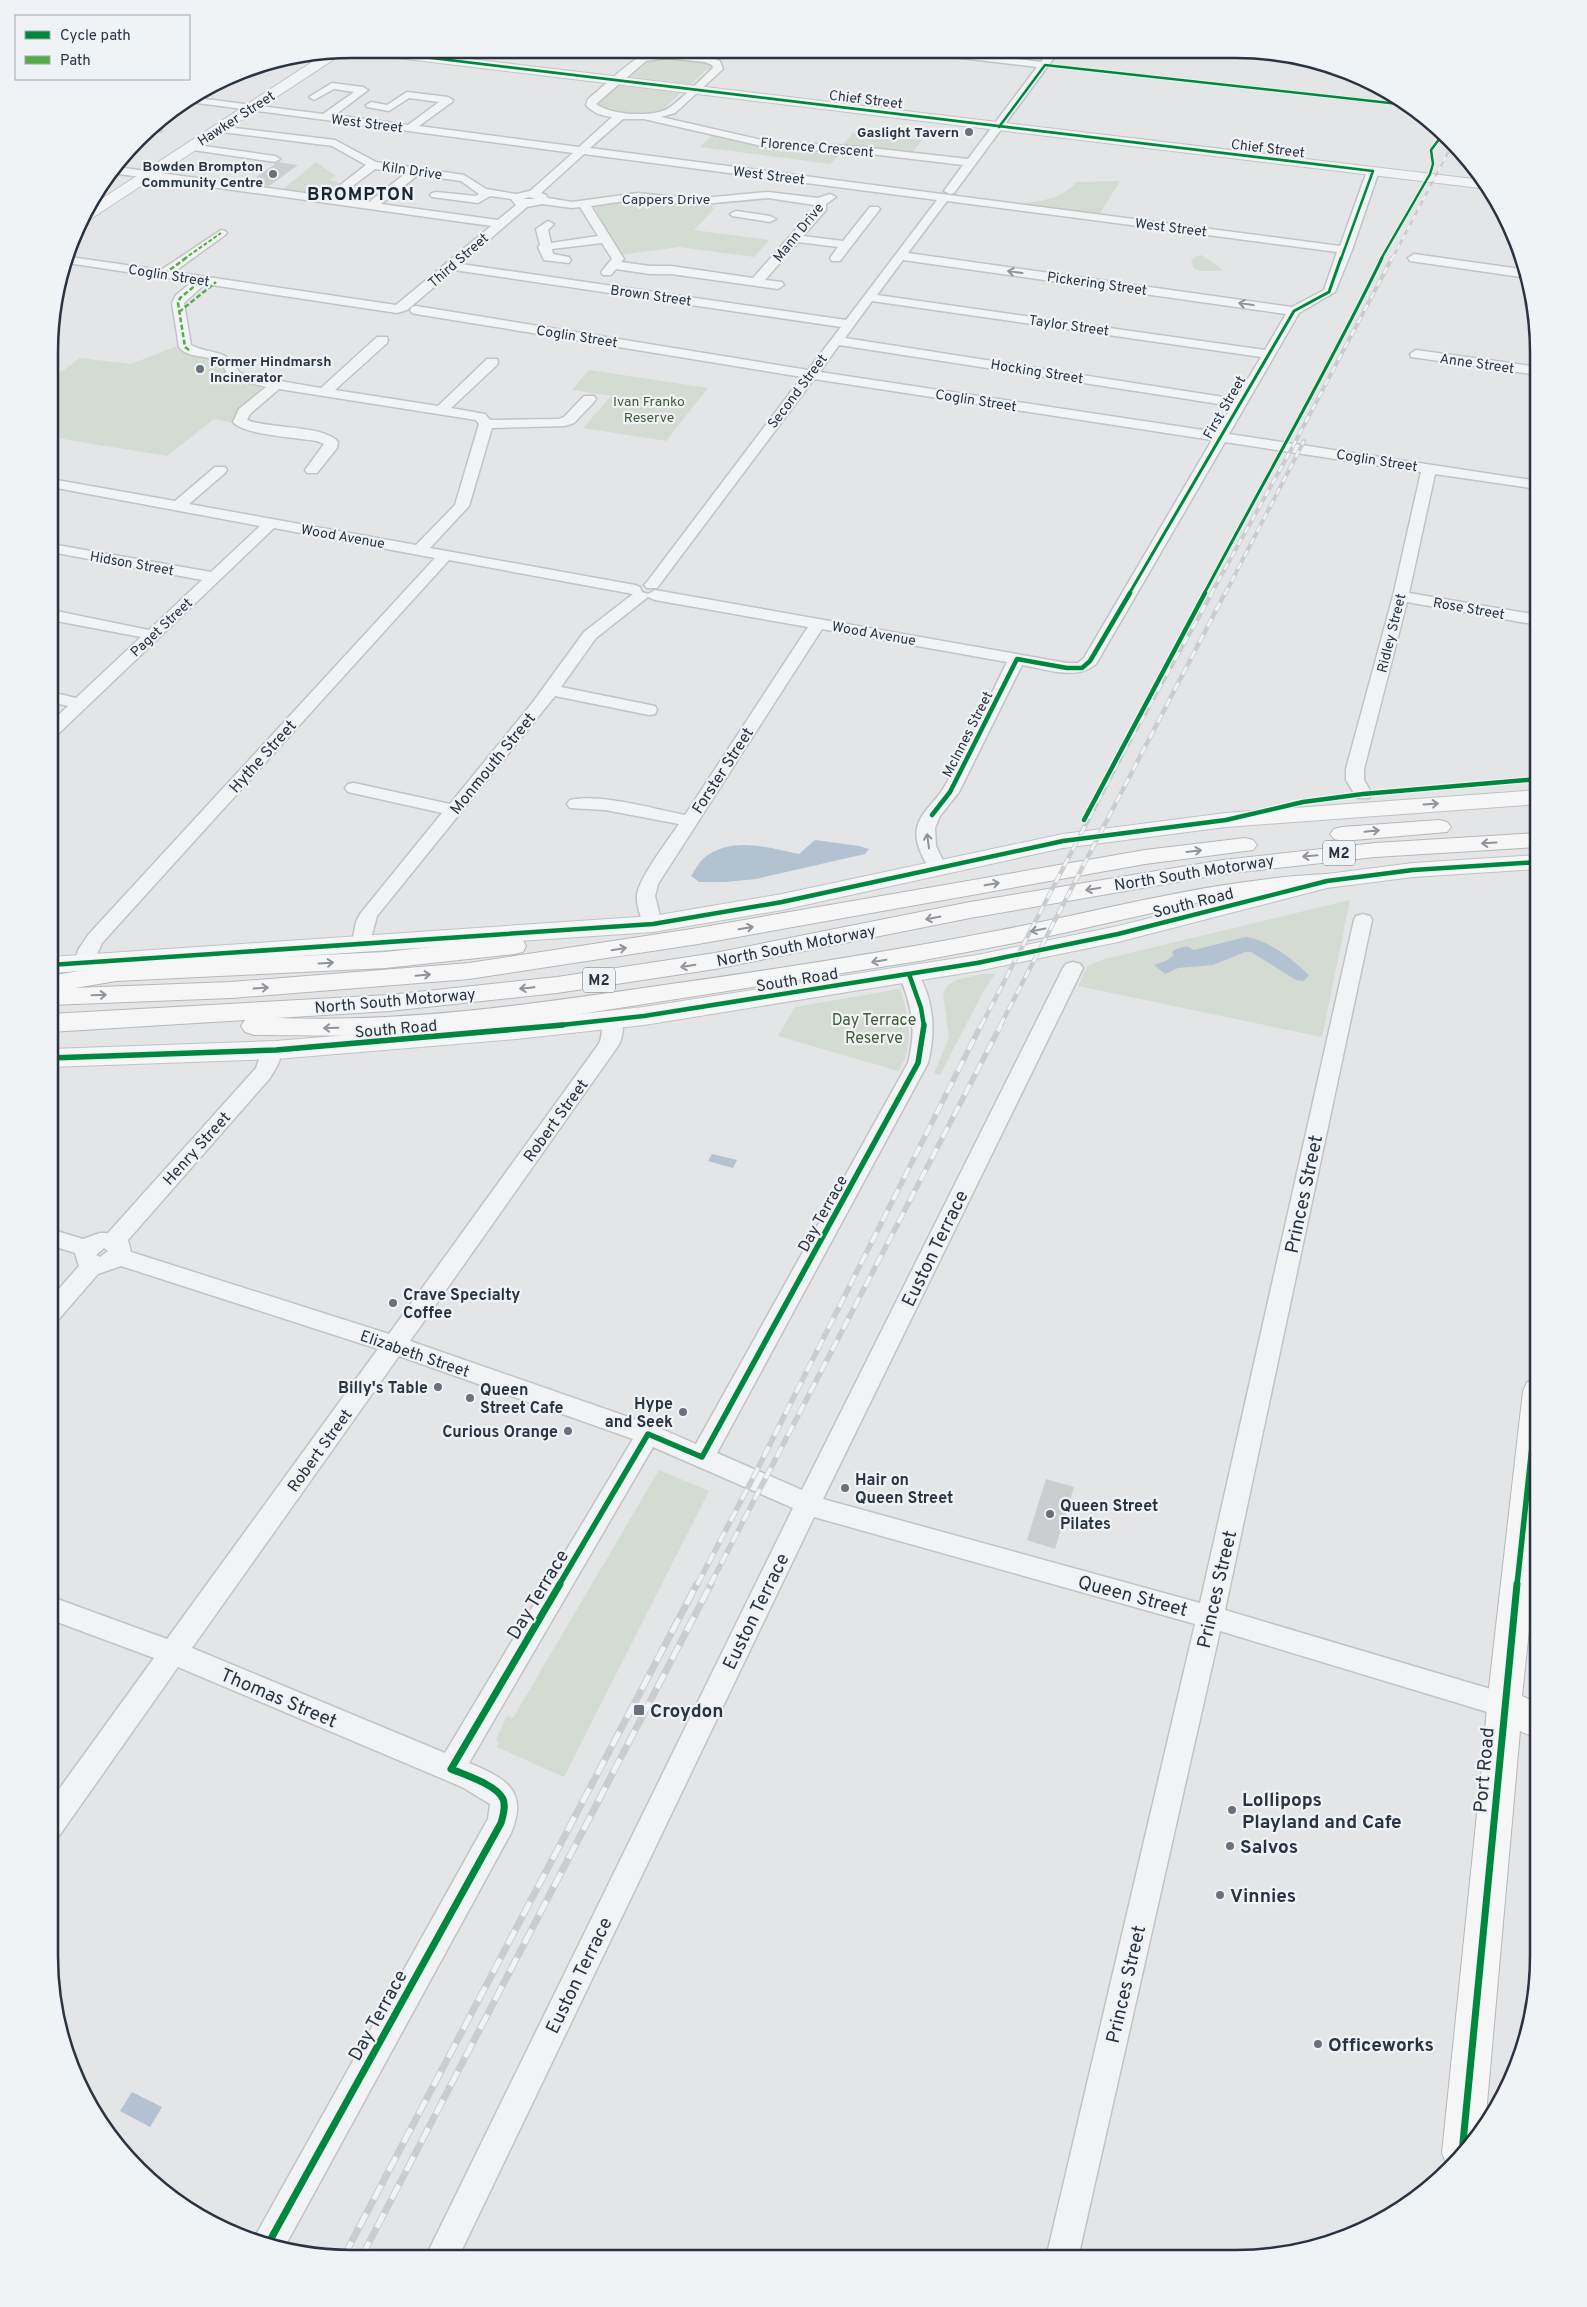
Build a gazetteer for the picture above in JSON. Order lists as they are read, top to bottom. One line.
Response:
{"streets":{"main road":["M2","North South Motorway","South Road","Port Road"],"street":["Chief Street","Hawker Street","West Street","Florence Crescent","Kiln Drive","Cappers Drive","Mann Drive","Third Street","Coglin Street","Pickering Street","Brown Street","Taylor Street","Anne Street","Hocking Street","Second Street","First Street","Wood Avenue","Hidson Street","Rose Street","Paget Street","Ridley Street","McInnes Street","Hythe Street","Monmouth Street","Forster Street","Robert Street","Henry Street","Princes Street","Day Terrace","Euston Terrace","Elizabeth Street","Queen Street","Thomas Street"]},"crossings":[["Chief Street","Florence Crescent"],["Chief Street","Second Street"],["Hawker Street","West Street"],["Hawker Street","Kiln Drive"],["West Street","Mann Drive"],["West Street","Second Street"],["Florence Crescent","Second Street"],["Kiln Drive","Third Street"],["Cappers Drive","Mann Drive"],["Third Street","Coglin Street"],["Third Street","Brown Street"],["Coglin Street","Second Street"],["Coglin Street","First Street"],["Coglin Street","Ridley Street"],["Pickering Street","Second Street"],["Pickering Street","First Street"],["Brown Street","Second Street"],["Taylor Street","Second Street"],["Taylor Street","First Street"],["Hocking Street","Second Street"],["Hocking Street","First Street"],["Second Street","Wood Avenue"],["Second Street","Monmouth Street"],["First Street","Wood Avenue"],["Wood Avenue","Paget Street"],["Wood Avenue","McInnes Street"],["Wood Avenue","Hythe Street"],["Wood Avenue","Monmouth Street"],["Wood Avenue","Forster Street"],["Hidson Street","Paget Street"],["Rose Street","Ridley Street"],["South Road","Robert Street"],["South Road","Henry Street"],["South Road","Day Terrace"],["Robert Street","Elizabeth Street"],["Robert Street","Thomas Street"],["Henry Street","Elizabeth Street"],["Princes Street","Queen Street"],["Day Terrace","Elizabeth Street"],["Day Terrace","Thomas Street"],["Euston Terrace","Queen Street"],["Elizabeth Street","Queen Street"],["Queen Street","Port Road"]],"one_way":["Pickering Street","McInnes Street"],"districts":["BROMPTON"],"parks":["Ivan Franko Reserve","Day Terrace Reserve"],"places":{"other":["Gaslight Tavern","Bowden Brompton Community Centre","Former Hindmarsh Incinerator","Crave Specialty Coffee","Billy's Table","Queen Street Cafe","Hype and Seek","Curious Orange","Hair on Queen Street","Queen Street Pilates","Lollipops Playland and Cafe","Salvos","Vinnies","Officeworks"],"transit":["Croydon"]},"legend":["Cycle path","Path"]}
